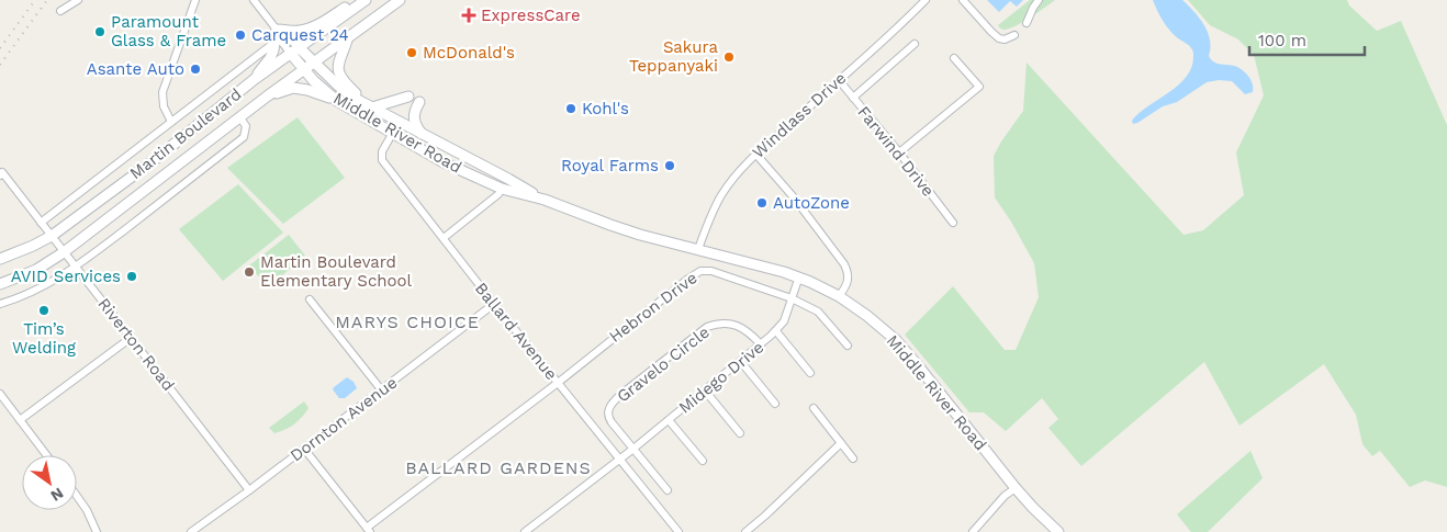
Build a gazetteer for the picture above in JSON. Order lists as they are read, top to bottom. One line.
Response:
{"streets":{"street":["Windlass Drive","Middle River Road","Martin Boulevard","Farwind Drive","Hebron Drive","Ballard Avenue","Riverton Road","Gravelo Circle","Midego Drive","Dornton Avenue"]},"crossings":[["Windlass Drive","Middle River Road"],["Windlass Drive","Farwind Drive"],["Middle River Road","Martin Boulevard"],["Middle River Road","Ballard Avenue"],["Middle River Road","Midego Drive"],["Martin Boulevard","Riverton Road"],["Hebron Drive","Ballard Avenue"],["Hebron Drive","Midego Drive"],["Ballard Avenue","Midego Drive"],["Ballard Avenue","Dornton Avenue"],["Riverton Road","Dornton Avenue"],["Gravelo Circle","Midego Drive"]],"districts":["MARYS CHOICE","BALLARD GARDENS"],"places":{"health":["ExpressCare"],"other":["Paramount Glass & Frame","Carquest 24","McDonald's","Sakura Teppanyaki","Asante Auto","Kohl's","Royal Farms","AutoZone","Martin Boulevard Elementary School","AVID Services","Tim’s Welding"]},"scale_bar":"100 m","north":"bottom right"}
